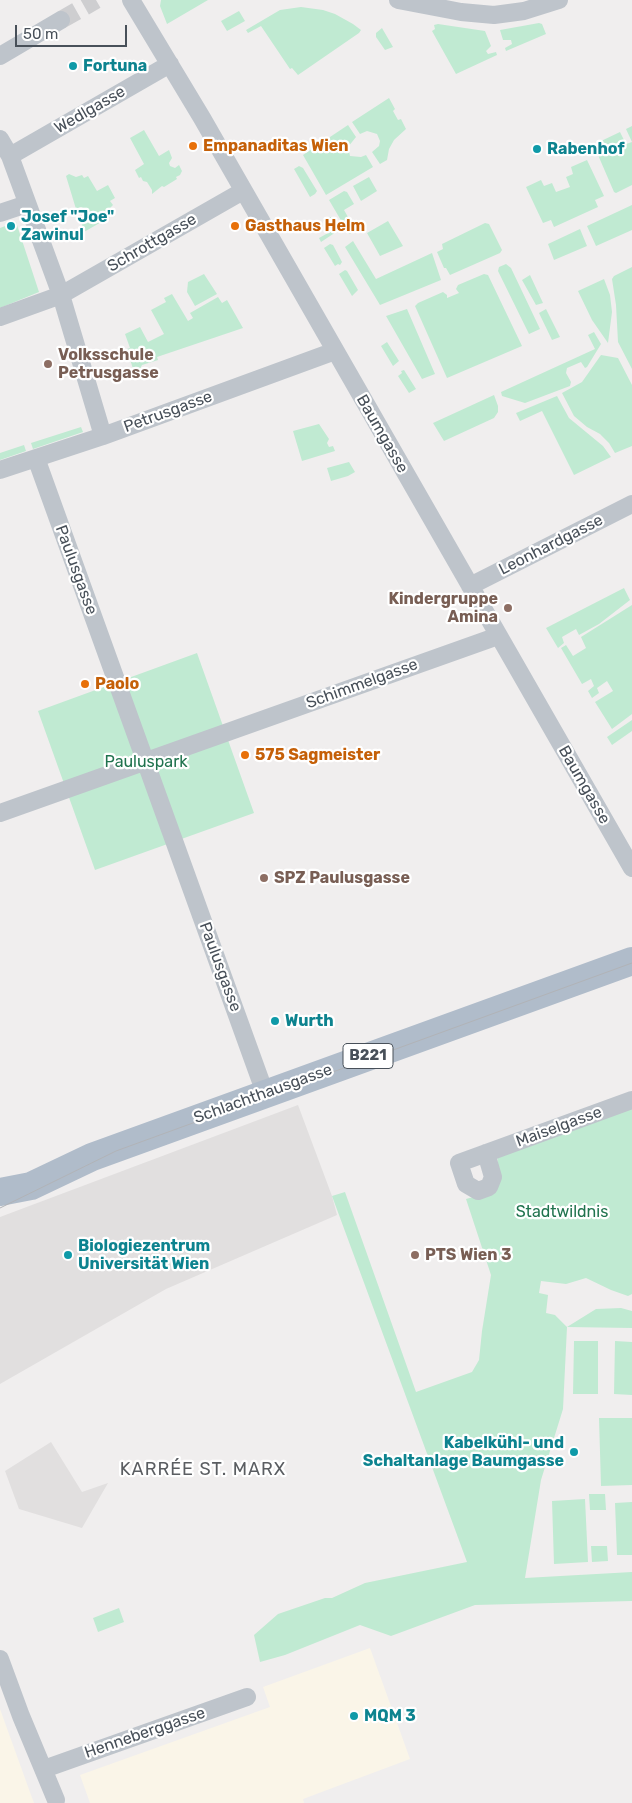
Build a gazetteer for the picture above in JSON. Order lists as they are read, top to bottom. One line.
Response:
{"streets":{"main road":["B221","Schlachthausgasse"],"street":["Wedlgasse","Schrottgasse","Petrusgasse","Baumgasse","Leonhardgasse","Paulusgasse","Schimmelgasse","Maiselgasse","Henneberggasse"]},"crossings":[["Wedlgasse","Baumgasse"],["Schrottgasse","Baumgasse"],["Petrusgasse","Baumgasse"],["Petrusgasse","Paulusgasse"],["Baumgasse","Leonhardgasse"],["Baumgasse","Schimmelgasse"],["Paulusgasse","Schimmelgasse"],["Paulusgasse","Schlachthausgasse"]],"districts":["KARRÉE ST. MARX"],"parks":["Pauluspark","Stadtwildnis"],"places":["Fortuna","Empanaditas Wien","Rabenhof","Josef \"Joe\" Zawinul","Gasthaus Helm","Volksschule Petrusgasse","Kindergruppe Amina","Paolo","575 Sagmeister","SPZ Paulusgasse","Wurth","Biologiezentrum Universität Wien","PTS Wien 3","Kabelkühl- und Schaltanlage Baumgasse","MQM 3"],"scale_bar":"50 m"}
